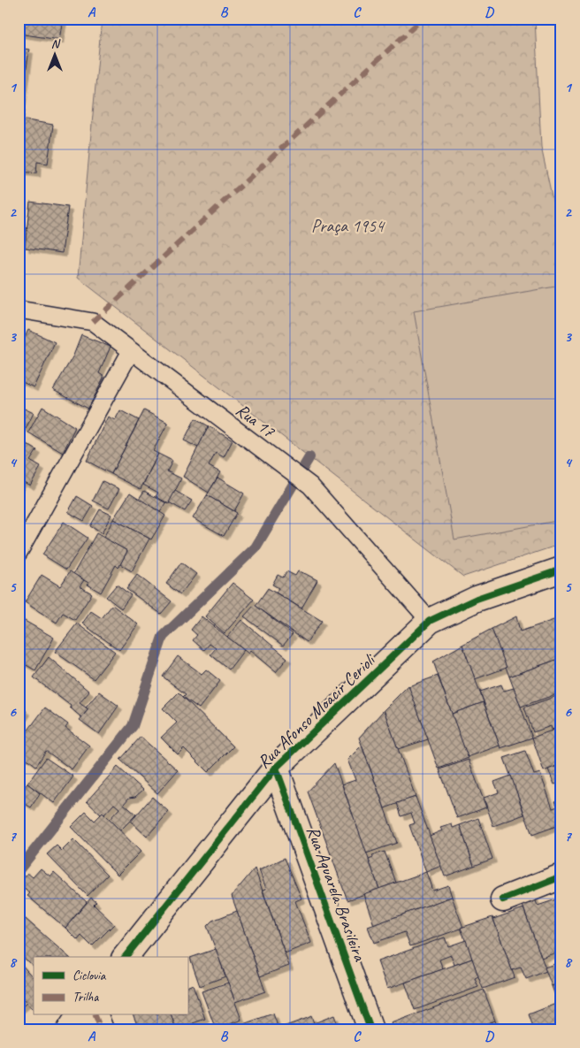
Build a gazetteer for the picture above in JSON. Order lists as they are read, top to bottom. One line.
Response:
{"streets":{"street":["Rua Afonso Moacir Cerioli","Rua Aquarela Brasileira"],"lane":["Rua 17"]},"crossings":[["Rua 17","Rua Afonso Moacir Cerioli"],["Rua Afonso Moacir Cerioli","Rua Aquarela Brasileira"]],"parks":["Praça 1954"],"legend":["Ciclovia","Trilha"],"north":"top","grid":{"columns":["A","B","C","D"],"rows":["1","2","3","4","5","6","7","8"]}}
